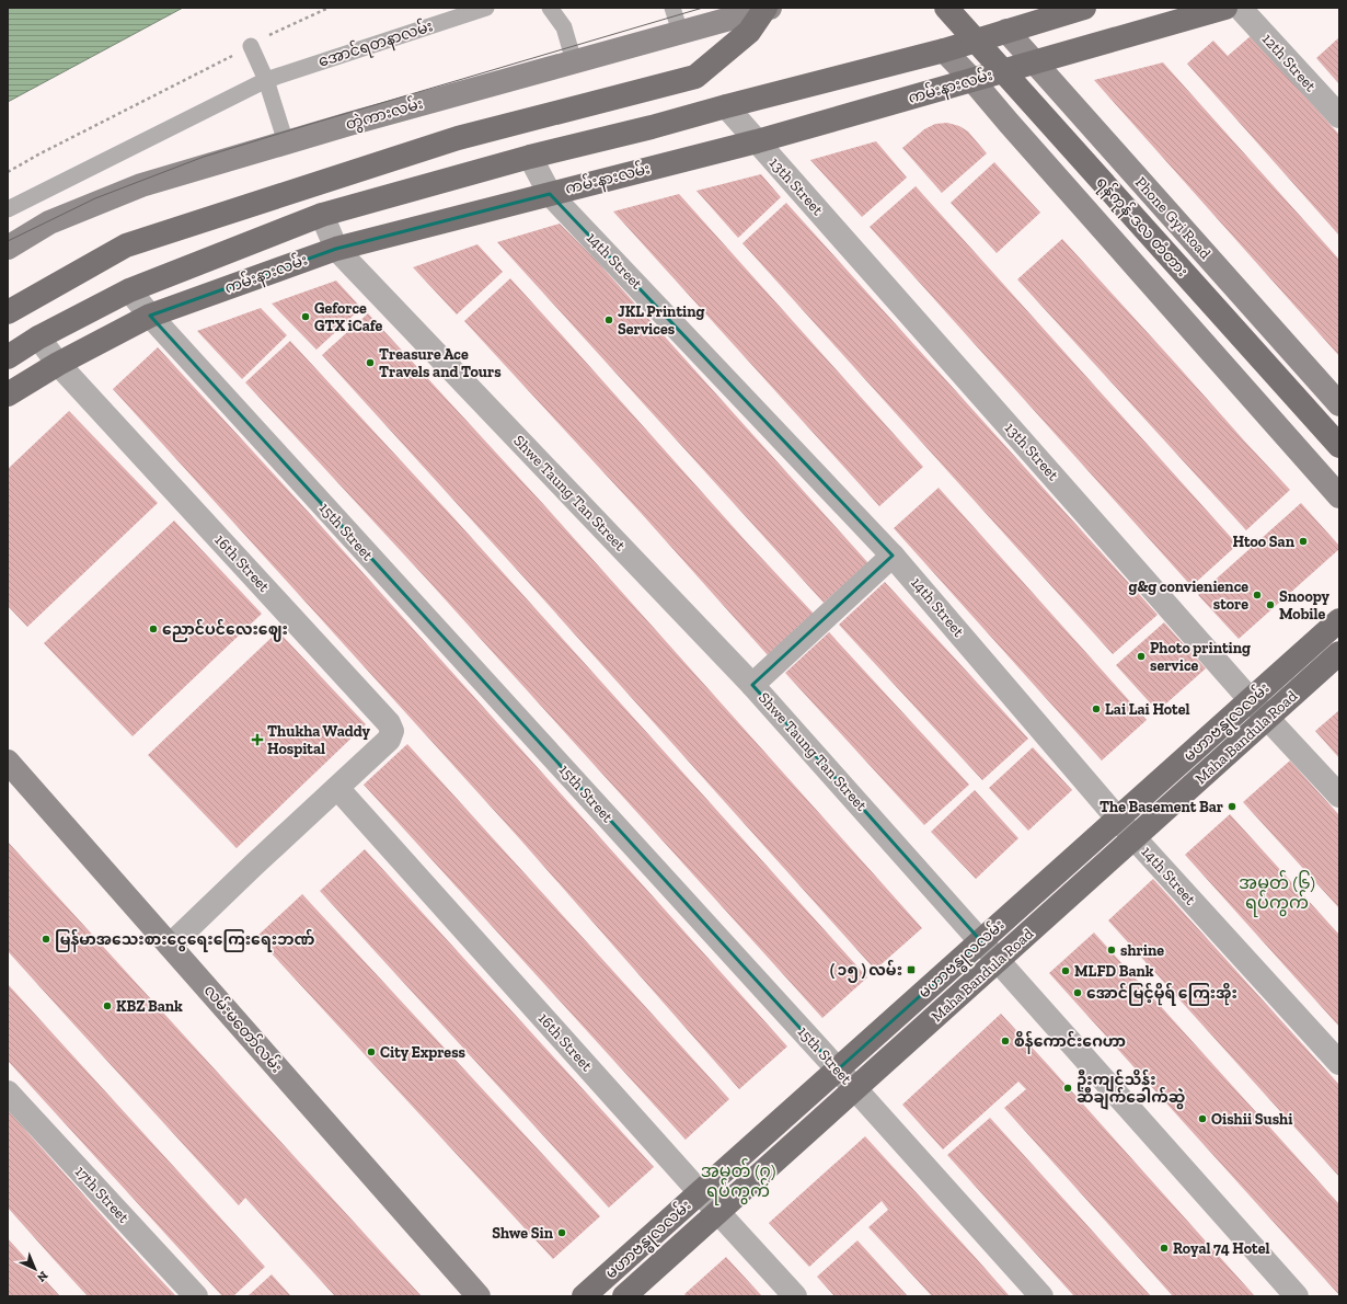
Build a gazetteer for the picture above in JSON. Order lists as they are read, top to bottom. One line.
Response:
{"streets":{"main road":["ကမ်းနားလမ်း","တွဲကားလမ်း","Phone Gyi Road","ရန်ကုန်-ဒလ တံတား","မဟာဗန္ဓုလလမ်း","Maha Bandula Road","လမ်းမတော်လမ်း"],"street":["12th Street","13th Street","14th Street","Shwe Taung Tan Street","15th Street","16th Street","17th Street"],"lane":["အောင်ရတနာလမ်း"]},"crossings":[["ကမ်းနားလမ်း","13th Street"],["ကမ်းနားလမ်း","Phone Gyi Road"],["ကမ်းနားလမ်း","14th Street"],["ကမ်းနားလမ်း","Shwe Taung Tan Street"],["ကမ်းနားလမ်း","15th Street"],["ကမ်းနားလမ်း","16th Street"],["13th Street","မဟာဗန္ဓုလလမ်း"],["13th Street","Maha Bandula Road"],["14th Street","မဟာဗန္ဓုလလမ်း"],["14th Street","Maha Bandula Road"],["Shwe Taung Tan Street","မဟာဗန္ဓုလလမ်း"],["Shwe Taung Tan Street","Maha Bandula Road"],["15th Street","မဟာဗန္ဓုလလမ်း"],["15th Street","Maha Bandula Road"],["16th Street","မဟာဗန္ဓုလလမ်း"],["16th Street","Maha Bandula Road"],["16th Street","လမ်းမတော်လမ်း"]],"districts":["အမှတ် (၆) ရပ်ကွက်","အမှတ် (၇) ရပ်ကွက်"],"places":{"other":["Geforce GTX iCafe","JKL Printing Services","Treasure Ace Travels and Tours","Htoo San","g&g convienience store","Snoopy Mobile","ညောင်ပင်လေးဈေး","Photo printing service","Lai Lai Hotel","The Basement Bar","မြန်မာအသေးစားငွေရေးကြေးရေးဘဏ်","shrine","MLFD Bank","အောင်မြင့်မိုရ် ကြေးအိုး","KBZ Bank","စိန်ကောင်းဂေဟာ","City Express","ဦးကျင်သိန်း ဆီချက်ခေါက်ဆွဲ","Oishii Sushi","Shwe Sin","Royal 74 Hotel"],"health":["Thukha Waddy Hospital"],"transit":["( ၁၅ ) လမ်း"]},"north":"bottom right"}
